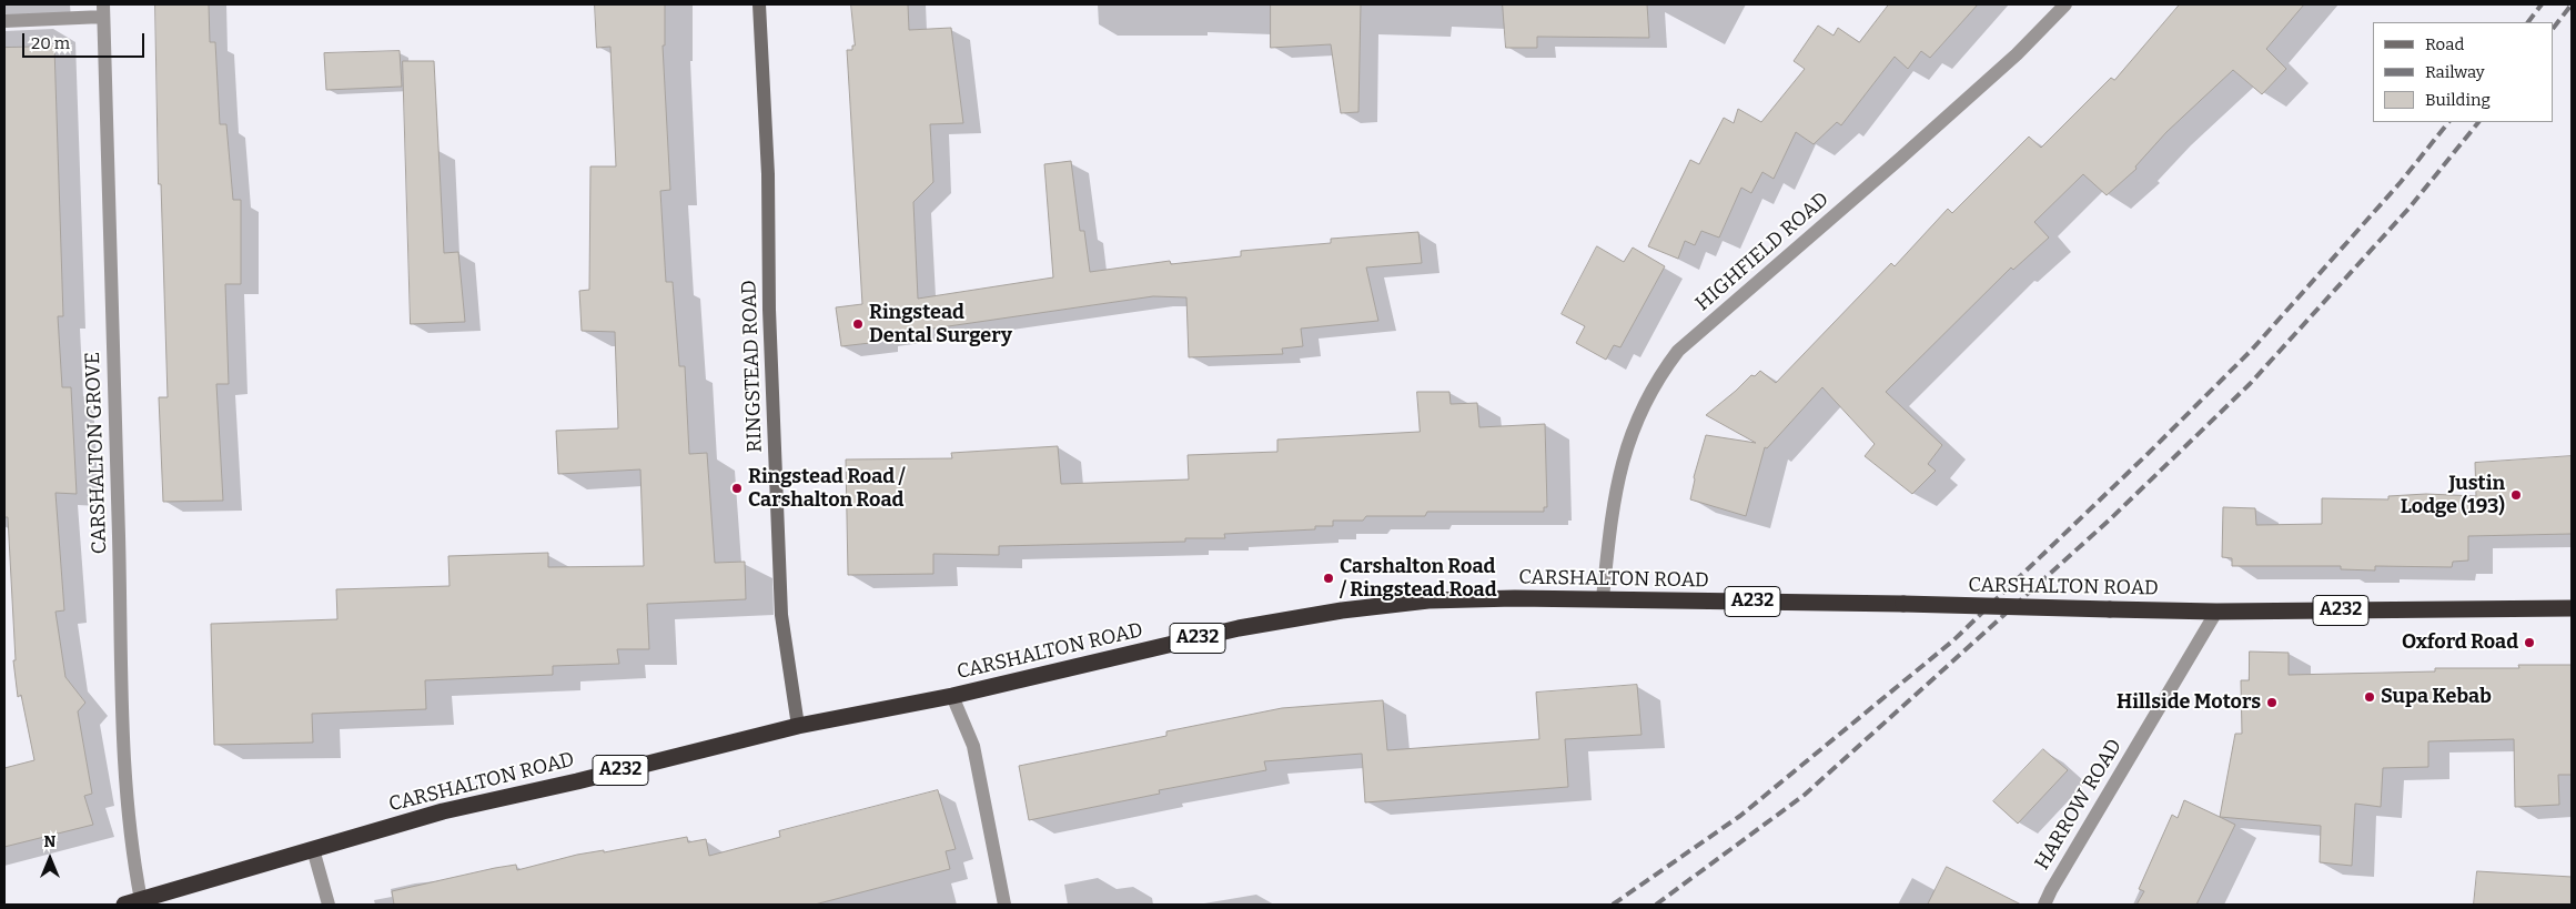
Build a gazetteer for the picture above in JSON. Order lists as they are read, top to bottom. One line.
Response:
{"streets":{"highway":["CARSHALTON ROAD","A232"],"street":["HIGHFIELD ROAD","RINGSTEAD ROAD","CARSHALTON GROVE","HARROW ROAD"]},"crossings":[["HIGHFIELD ROAD","CARSHALTON ROAD"],["RINGSTEAD ROAD","CARSHALTON ROAD"],["CARSHALTON GROVE","CARSHALTON ROAD"],["CARSHALTON ROAD","HARROW ROAD"]],"places":["Ringstead Dental Surgery","Ringstead Road / Carshalton Road","Justin Lodge (193)","Carshalton Road / Ringstead Road","Oxford Road","Supa Kebab","Hillside Motors"],"legend":["Road","Railway","Building"],"scale_bar":"20 m","north":"top"}
